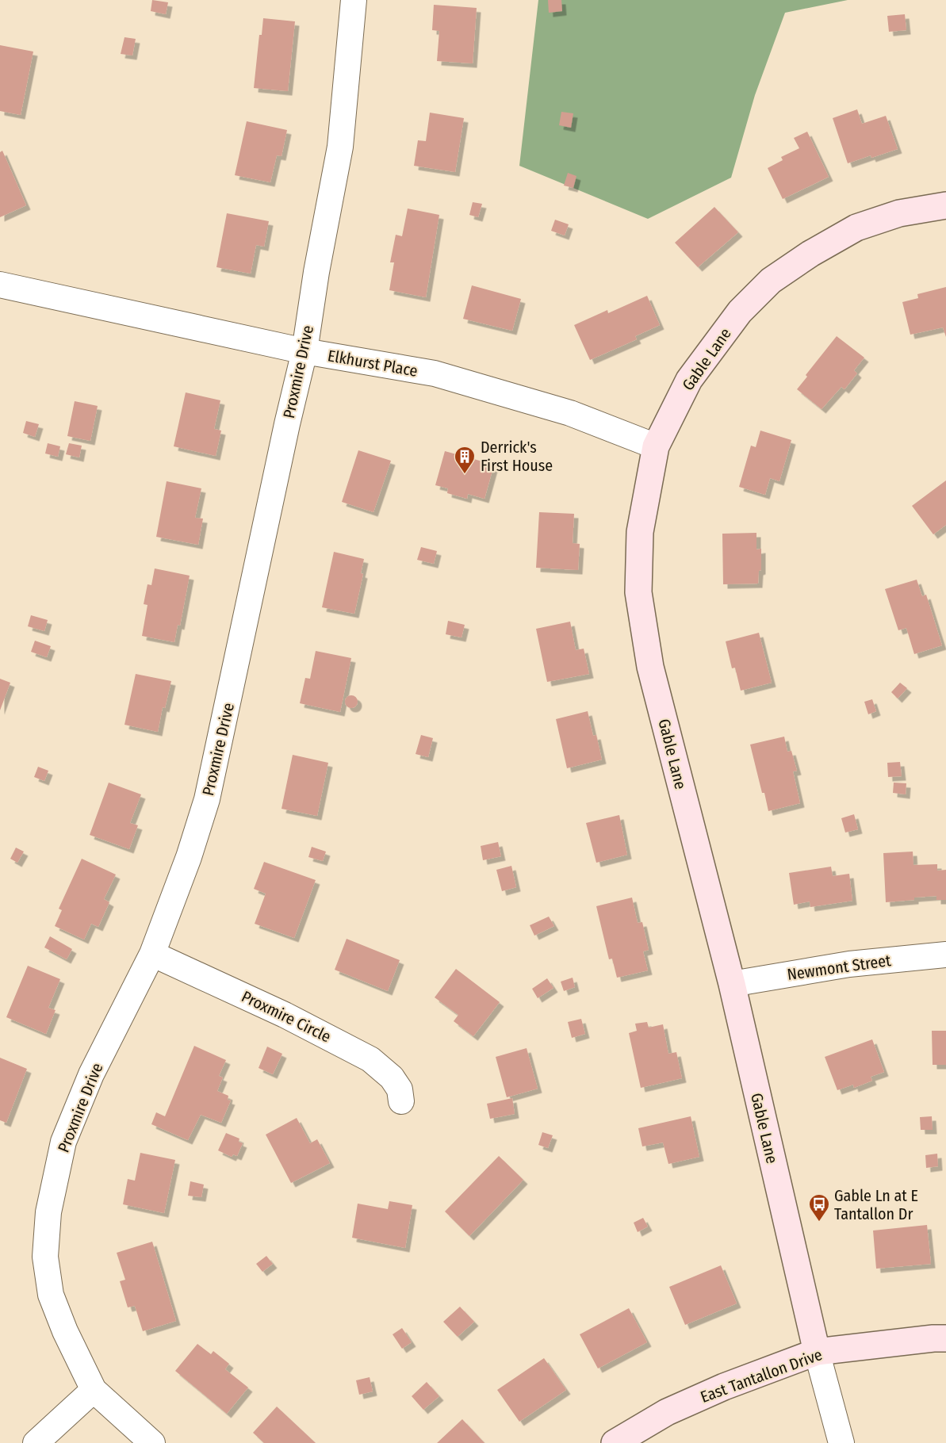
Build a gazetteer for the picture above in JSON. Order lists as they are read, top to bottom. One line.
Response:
{"streets":{"street":["Gable Lane","Elkhurst Place","Proxmire Drive","Newmont Street","Proxmire Circle","East Tantallon Drive"]},"crossings":[["Gable Lane","Elkhurst Place"],["Gable Lane","Newmont Street"],["Gable Lane","East Tantallon Drive"],["Elkhurst Place","Proxmire Drive"],["Proxmire Drive","Proxmire Circle"]],"places":{"building":["Derrick's First House"],"bus stop":["Gable Ln at E Tantallon Dr"]}}
